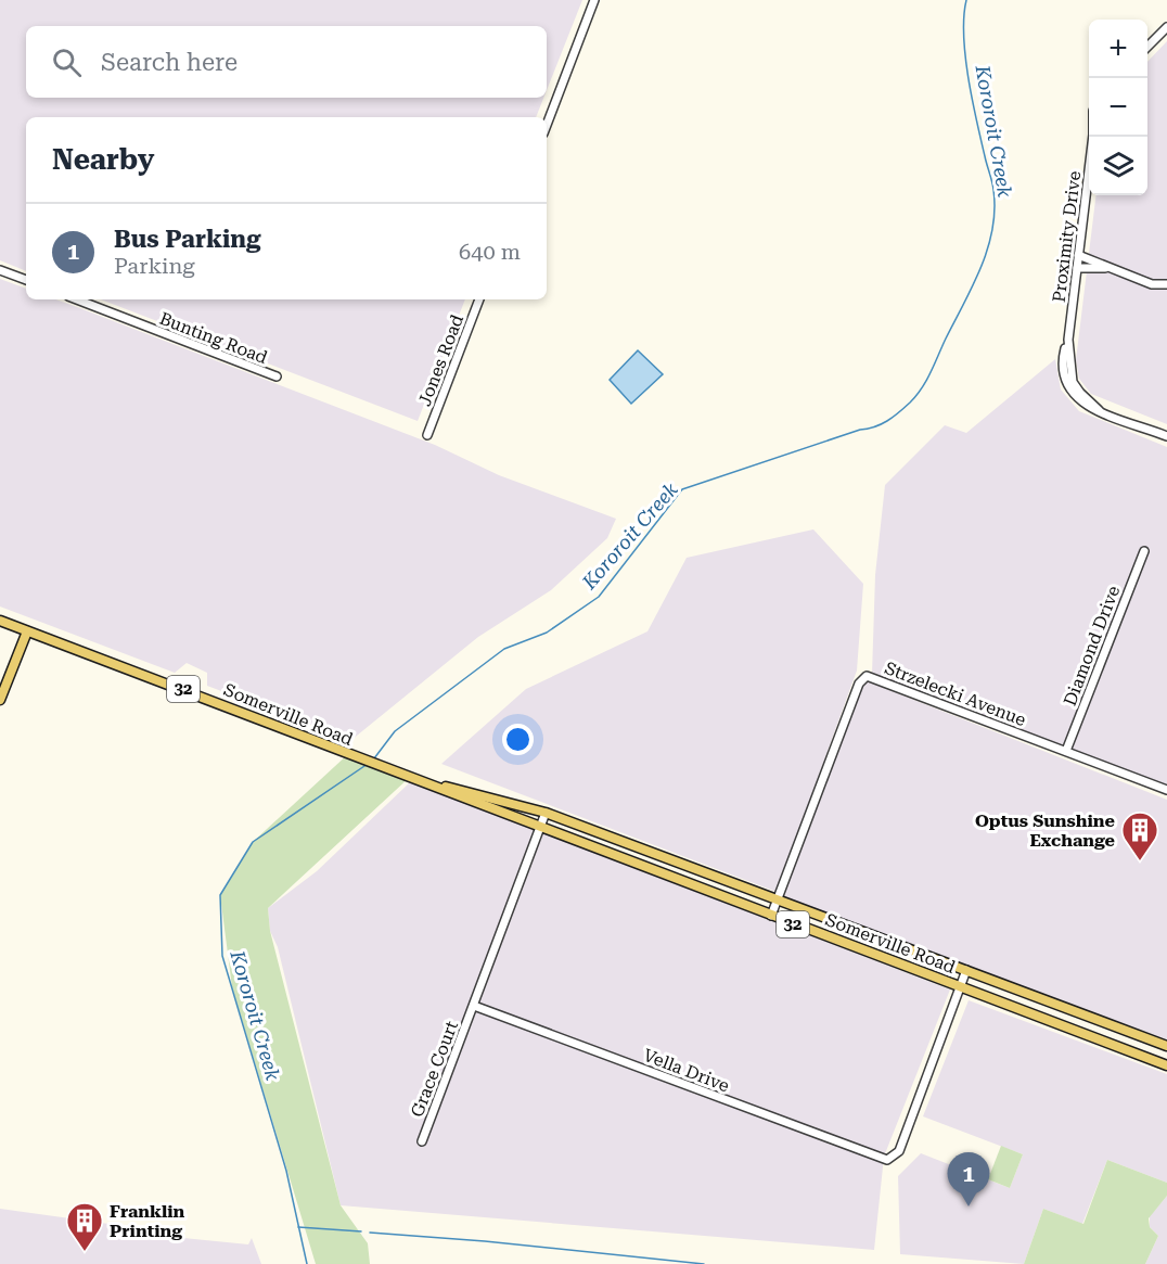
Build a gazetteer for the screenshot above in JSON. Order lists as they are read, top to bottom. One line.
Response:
{"streets":{"main road":["32","Somerville Road"],"street":["Proximity Drive","Bunting Road","Jones Road","Diamond Drive","Strzelecki Avenue","Grace Court","Vella Drive"]},"crossings":[["Diamond Drive","Strzelecki Avenue"],["Strzelecki Avenue","Somerville Road"],["Somerville Road","Vella Drive"],["Grace Court","Vella Drive"]],"water":["Kororoit Creek"],"places":{"building":["Optus Sunshine Exchange","Franklin Printing"]},"page":{"map_buttons":["+","−"],"search":"Search here","heading":"Nearby","list":[{"mark":"1","name":"Bus Parking","note":"Parking","value":"640 m"}],"pins":"1"}}
